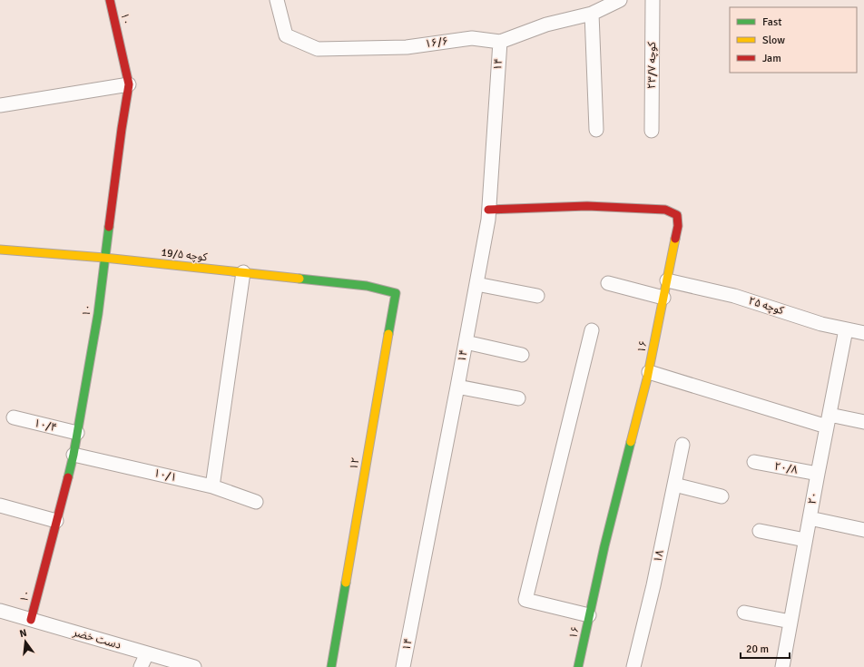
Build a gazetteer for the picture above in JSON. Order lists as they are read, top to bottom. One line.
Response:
{"streets":{"street":["۱۰","۱۶/۶","۱۴","کوچه ۲۳/۷","کوچه 19/۵","کوچه ۲۵","۱۶","۱۰/۴","۱۲","۲۰/۸","۱۰/۱","۲۰","۱۸","دست خضر"]},"crossings":[["۱۰","کوچه 19/۵"],["۱۰","۱۰/۴"],["۱۰","۱۰/۱"],["۱۰","دست خضر"],["۱۶/۶","۱۴"],["۱۴","۱۶"],["کوچه 19/۵","۱۲"],["کوچه ۲۵","۱۶"],["کوچه ۲۵","۲۰"],["۲۰/۸","۲۰"]],"legend":["Fast","Slow","Jam"],"scale_bar":"20 m","north":"top"}
